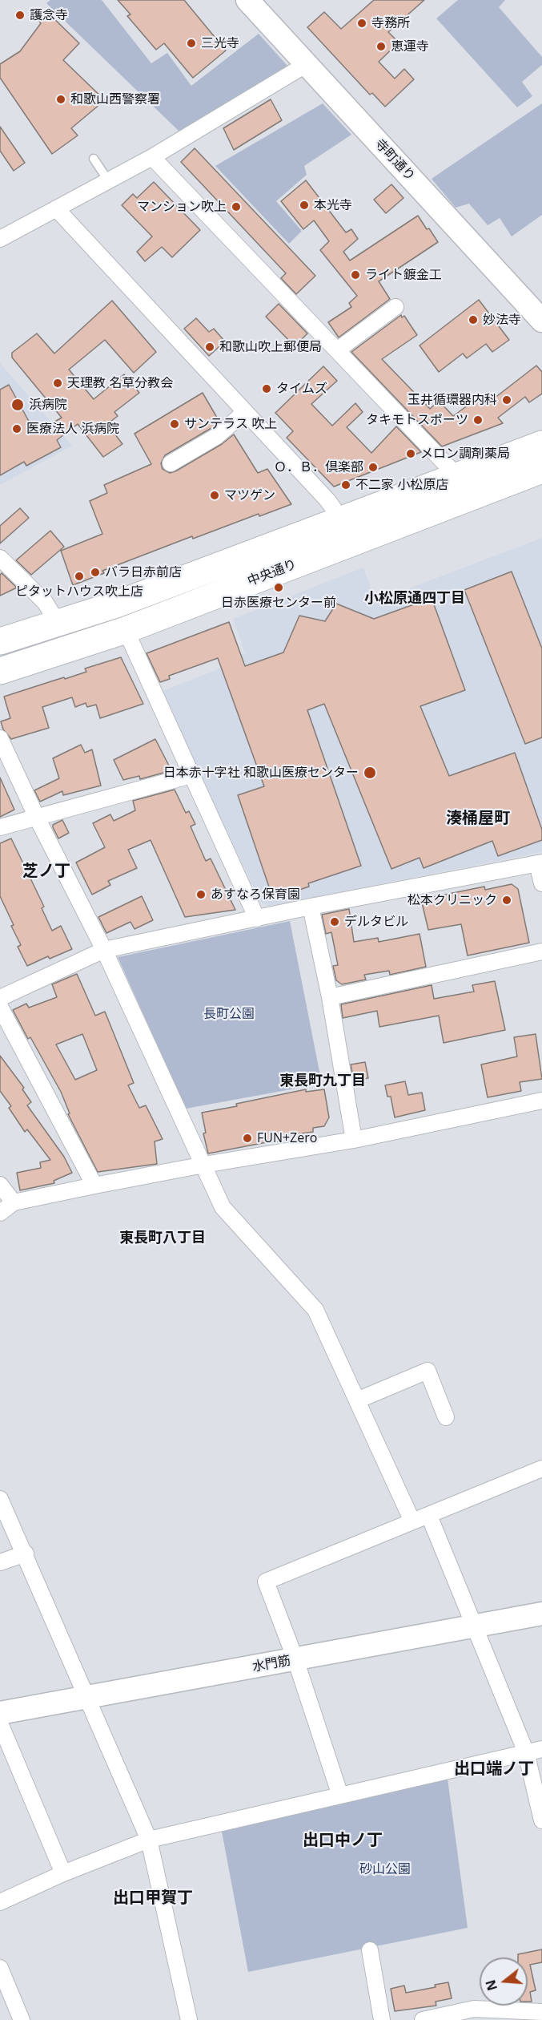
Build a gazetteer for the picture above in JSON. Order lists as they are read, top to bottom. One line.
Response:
{"streets":{"highway":["中央通り"],"street":["寺町通り","水門筋"]},"districts":["小松原通四丁目","湊桶屋町","芝ノ丁","東長町九丁目","東長町八丁目","出口端ノ丁","出口中ノ丁","出口甲賀丁"],"parks":["長町公園","砂山公園"],"places":["護念寺","寺務所","三光寺","恵運寺","和歌山西警察署","本光寺","マンション吹上","ライト鍍金工","妙法寺","和歌山吹上郵便局","天理教 名草分教会","タイムズ","玉井循環器内科","浜病院","タキモトスポーツ","サンテラス 吹上","医療法人 浜病院","メロン調剤薬局","Ｏ．Ｂ．倶楽部","不二家 小松原店","マツゲン","バラ日赤前店","ピタットハウス吹上店","日赤医療センター前","日本赤十字社 和歌山医療センター","あすなろ保育園","松本クリニック","デルタビル","FUN+Zero"],"north":"left"}
